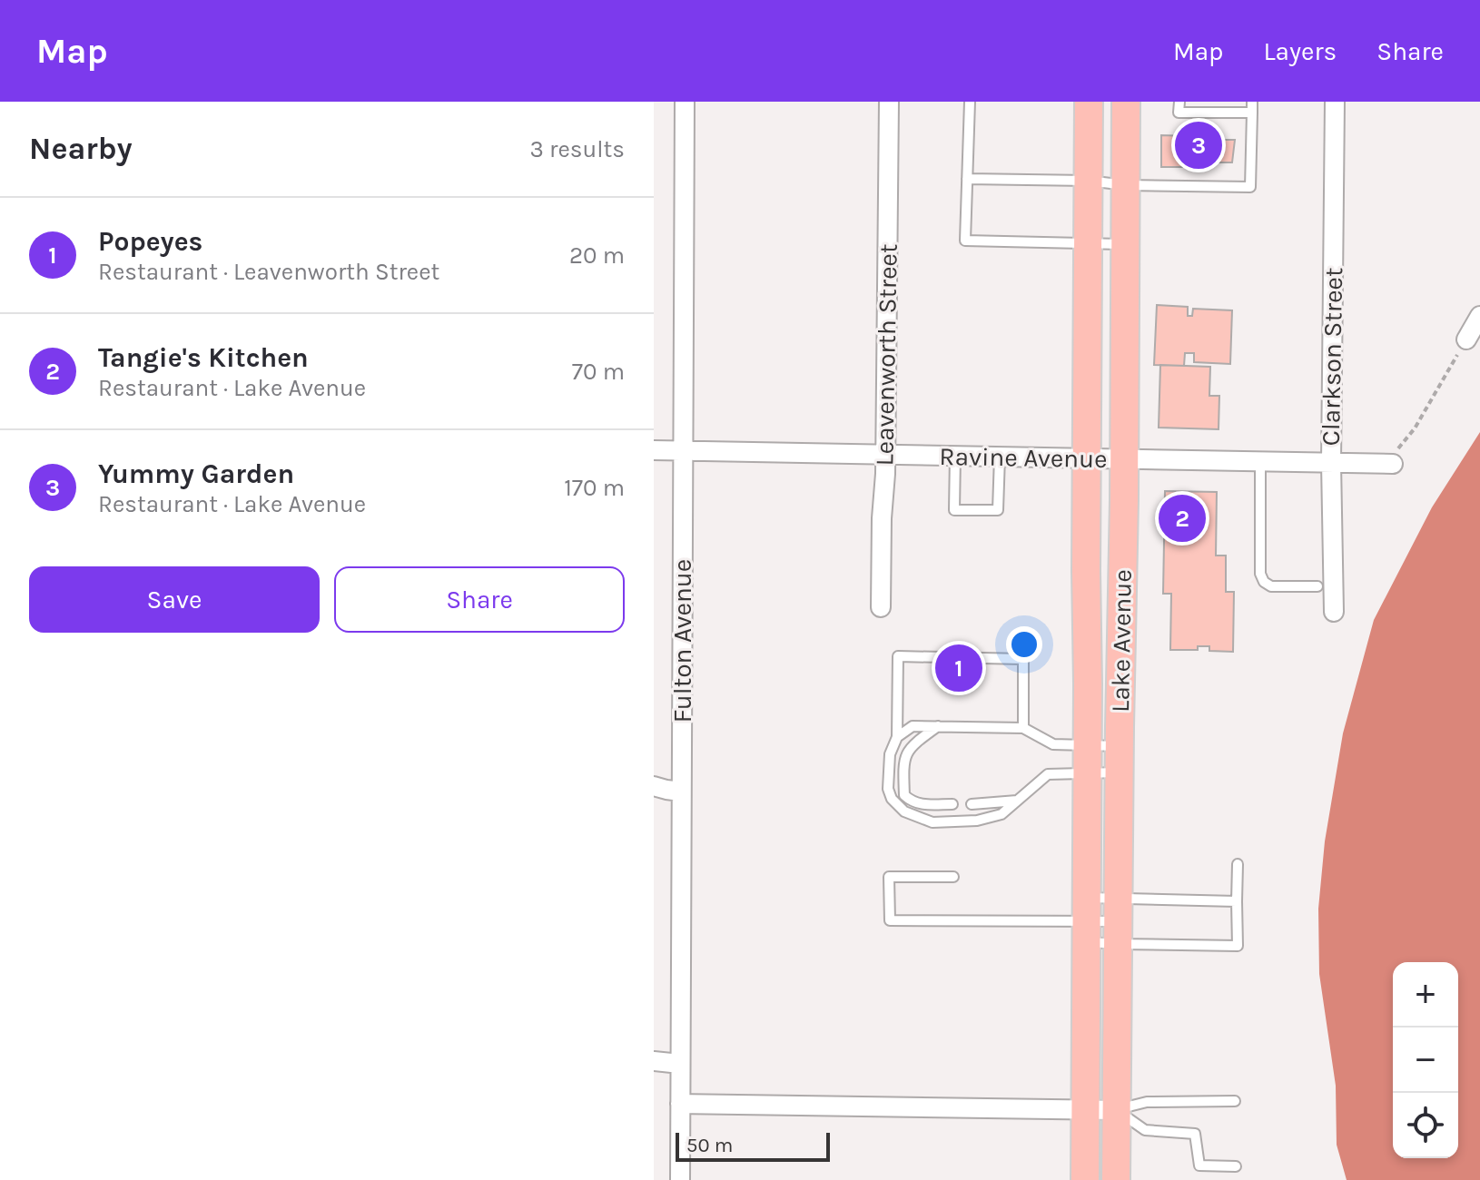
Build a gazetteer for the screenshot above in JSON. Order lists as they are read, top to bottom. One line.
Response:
{"streets":{"main road":["Lake Avenue"],"street":["Leavenworth Street","Clarkson Street","Ravine Avenue","Fulton Avenue"]},"crossings":[["Leavenworth Street","Ravine Avenue"],["Clarkson Street","Ravine Avenue"],["Ravine Avenue","Fulton Avenue"],["Ravine Avenue","Lake Avenue"]],"scale_bar":"50 m","page":{"header":"Map","nav":["Map","Layers","Share"],"heading":["Nearby","3 results"],"pins":["3","2","1"],"list":[{"mark":"1","name":"Popeyes","note":"Restaurant · Leavenworth Street","value":"20 m"},{"mark":"2","name":"Tangie's Kitchen","note":"Restaurant · Lake Avenue","value":"70 m"},{"mark":"3","name":"Yummy Garden","note":"Restaurant · Lake Avenue","value":"170 m"}],"buttons":["Save","Share"],"map_buttons":["+","−"],"scale":"50 m"}}
